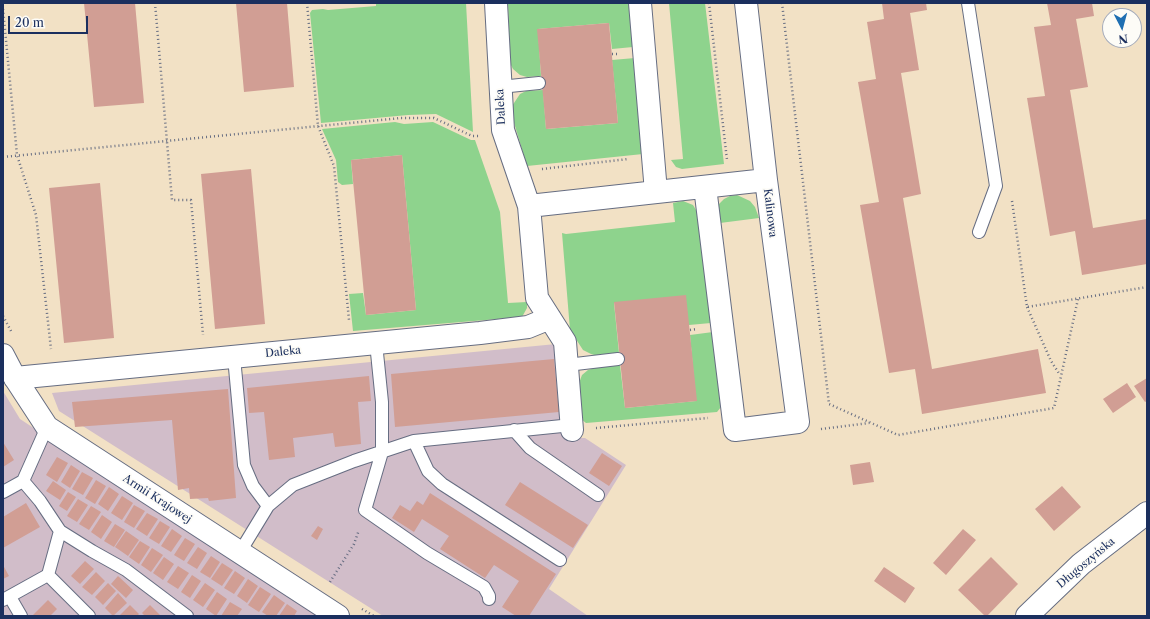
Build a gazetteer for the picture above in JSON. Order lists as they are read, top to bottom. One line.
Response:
{"streets":{"street":["Daleka","Kalinowa","Armii Krajowej","Długoszyńska"]},"crossings":[["Daleka","Armii Krajowej"]],"scale_bar":"20 m","north":"bottom"}
